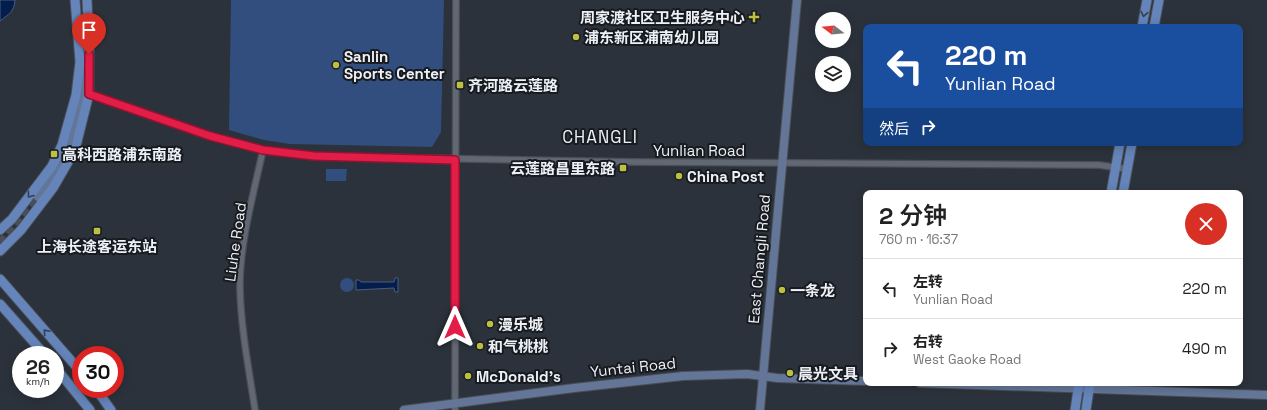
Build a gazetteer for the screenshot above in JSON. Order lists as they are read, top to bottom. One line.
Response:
{"streets":{"street":["Yunlian Road","Liuhe Road","East Changli Road","Yuntai Road"]},"crossings":[["Yunlian Road","Liuhe Road"],["Yunlian Road","East Changli Road"],["East Changli Road","Yuntai Road"]],"districts":["CHANGLI"],"places":{"health":["周家渡社区卫生服务中心"],"other":["浦东新区浦南幼儿园","Sanlin Sports Center","China Post","一条龙","漫乐城","和气桃桃","晨光文具","McDonald's"],"transit":["齐河路云莲路","高科西路浦东南路","云莲路昌里东路","上海长途客运东站"]},"north":"left","page":{"turn":["220 m","Yunlian Road"],"then":"然后","heading":["2 分钟","760 m · 16:37"],"list":[{"name":"左转","note":"Yunlian Road","value":"220 m"},{"name":"右转","note":"West Gaoke Road","value":"490 m"}],"speed":"26 km/h","limit":"30"}}
